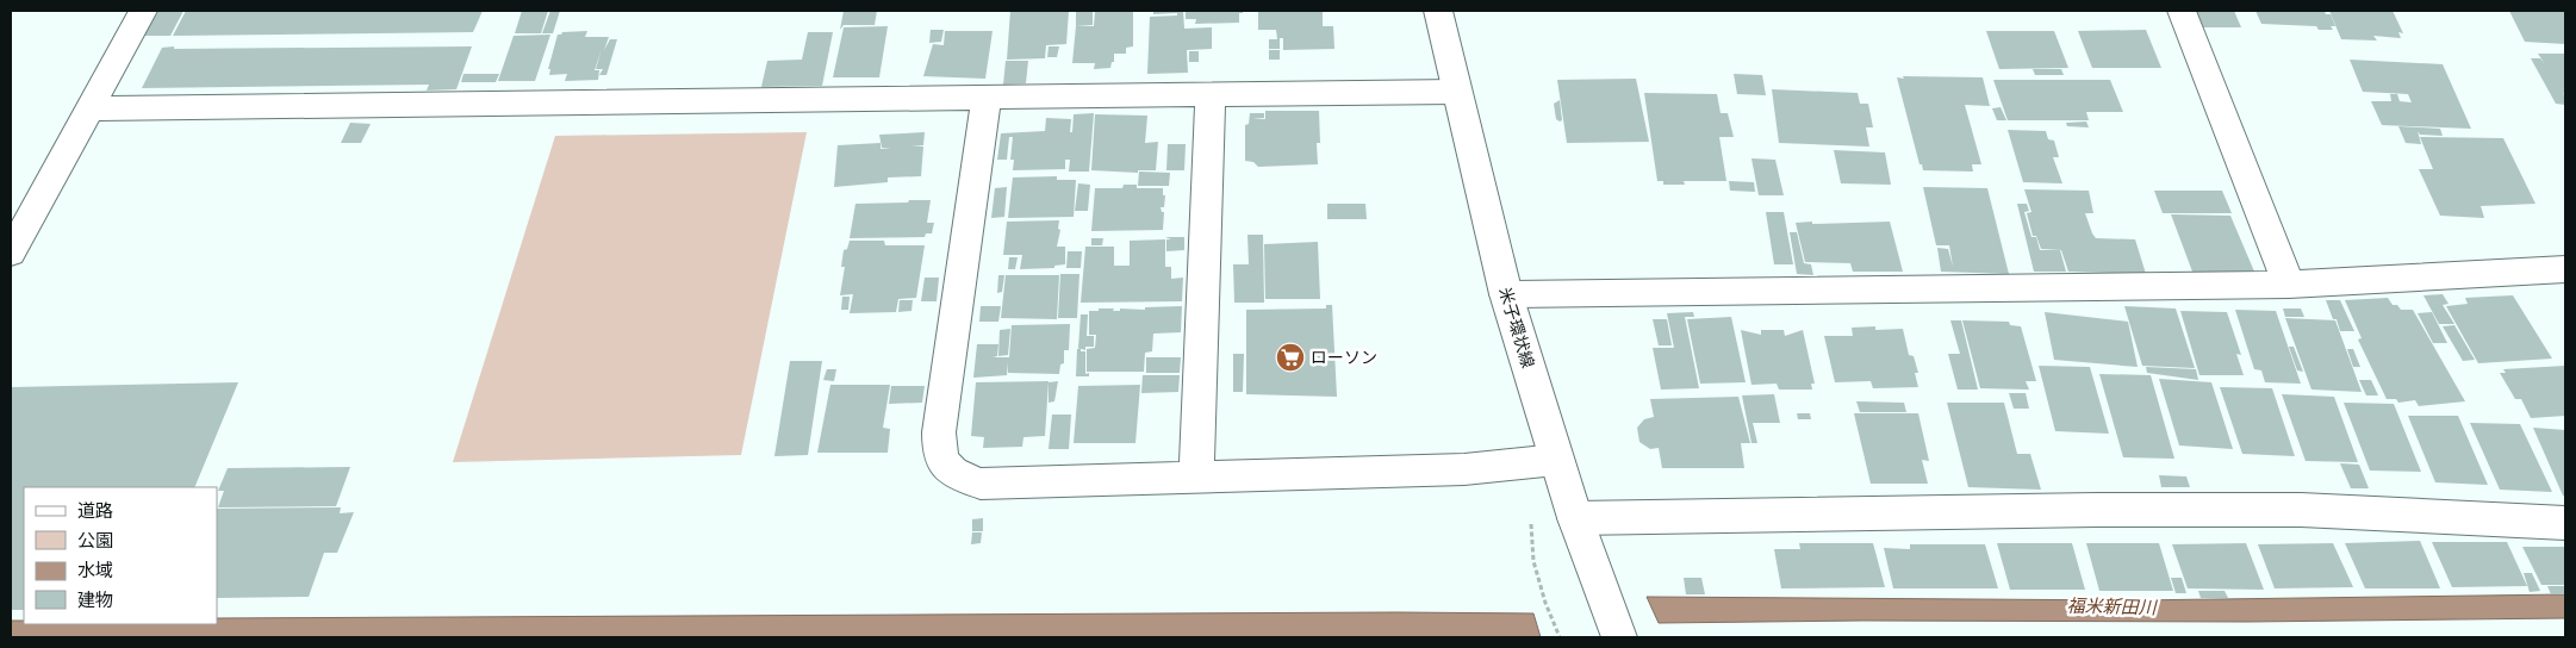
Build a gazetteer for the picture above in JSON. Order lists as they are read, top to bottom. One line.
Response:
{"streets":{"street":["米子環状線"]},"water":["福米新田川"],"places":{"supermarket":["ローソン"]},"legend":["道路","公園","水域","建物"]}
